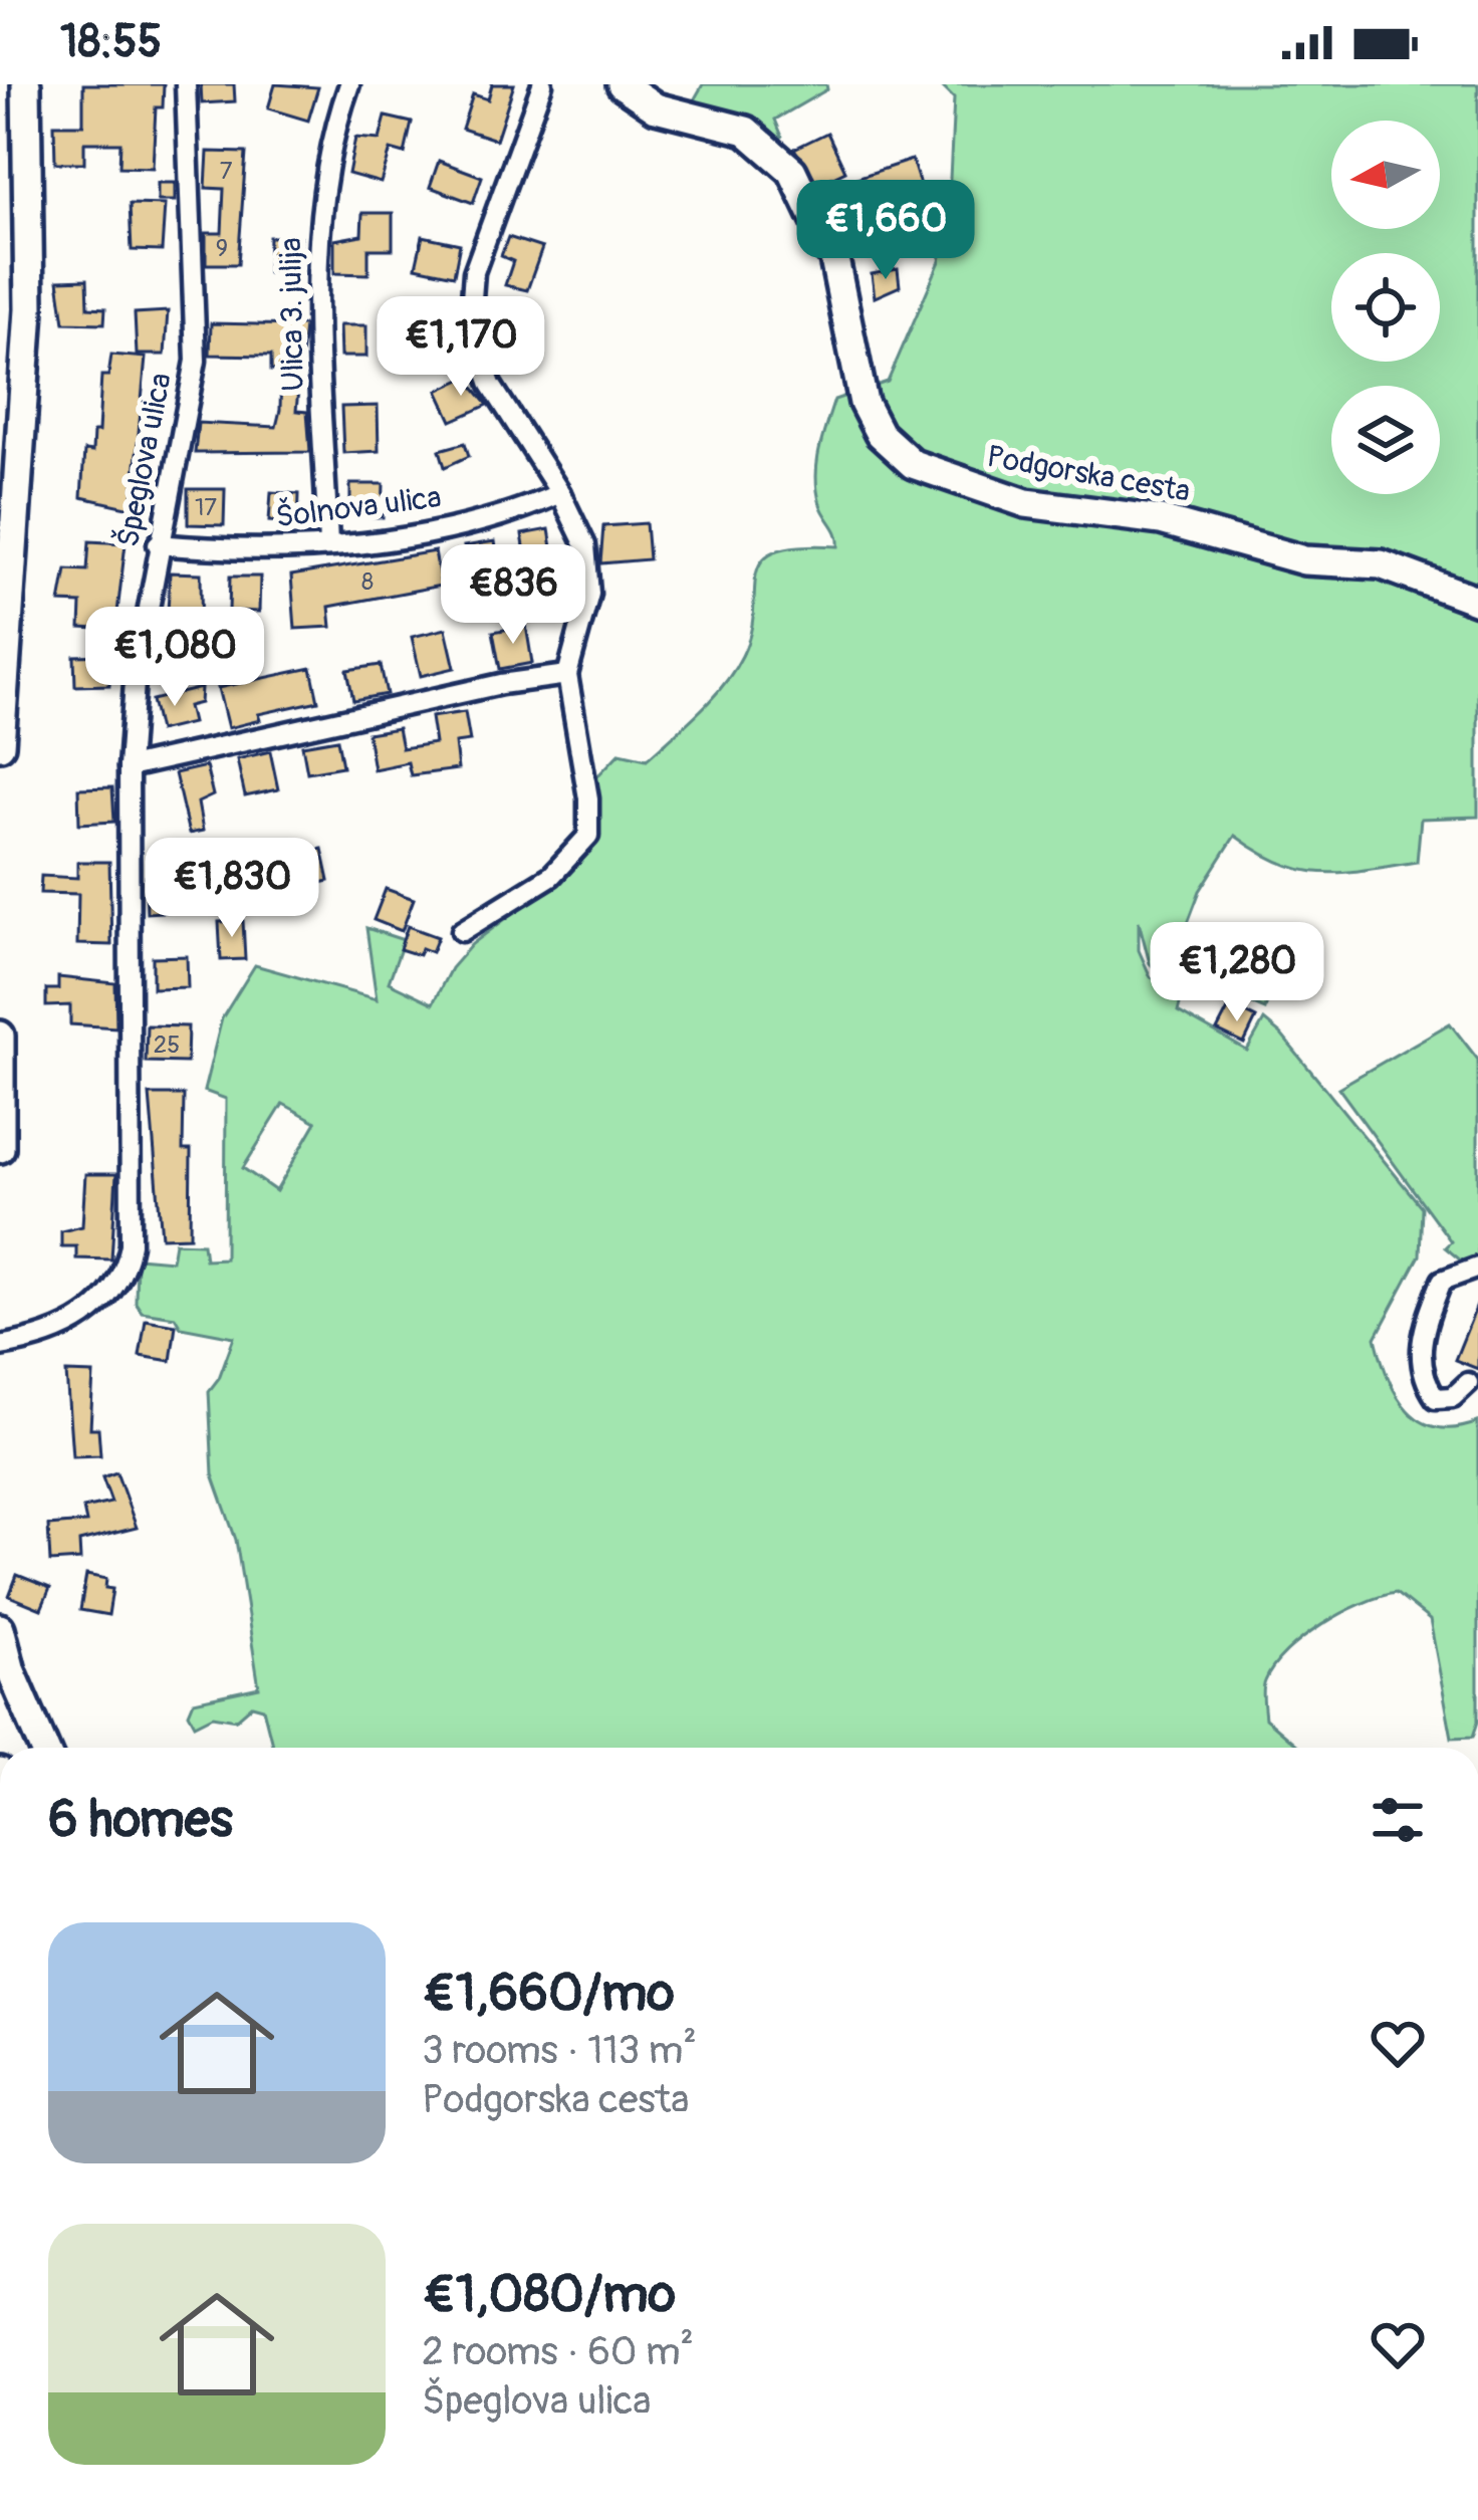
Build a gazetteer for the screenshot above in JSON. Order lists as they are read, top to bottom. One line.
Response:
{"streets":{"street":["Ulica 3. julija","Špeglova ulica","Podgorska cesta","Šolnova ulica"]},"crossings":[["Ulica 3. julija","Šolnova ulica"],["Špeglova ulica","Šolnova ulica"]],"house_numbers":["7","9","17","8","25"],"north":"left","page":{"status":"18:55","price":["€1,660","€1,170","€836","€1,080","€1,830","€1,280"],"heading":"6 homes","list":[{"name":"€1,660/mo","note":"3 rooms · 113 m² · Podgorska cesta"},{"name":"€1,080/mo","note":"2 rooms · 60 m² · Špeglova ulica"}]}}
